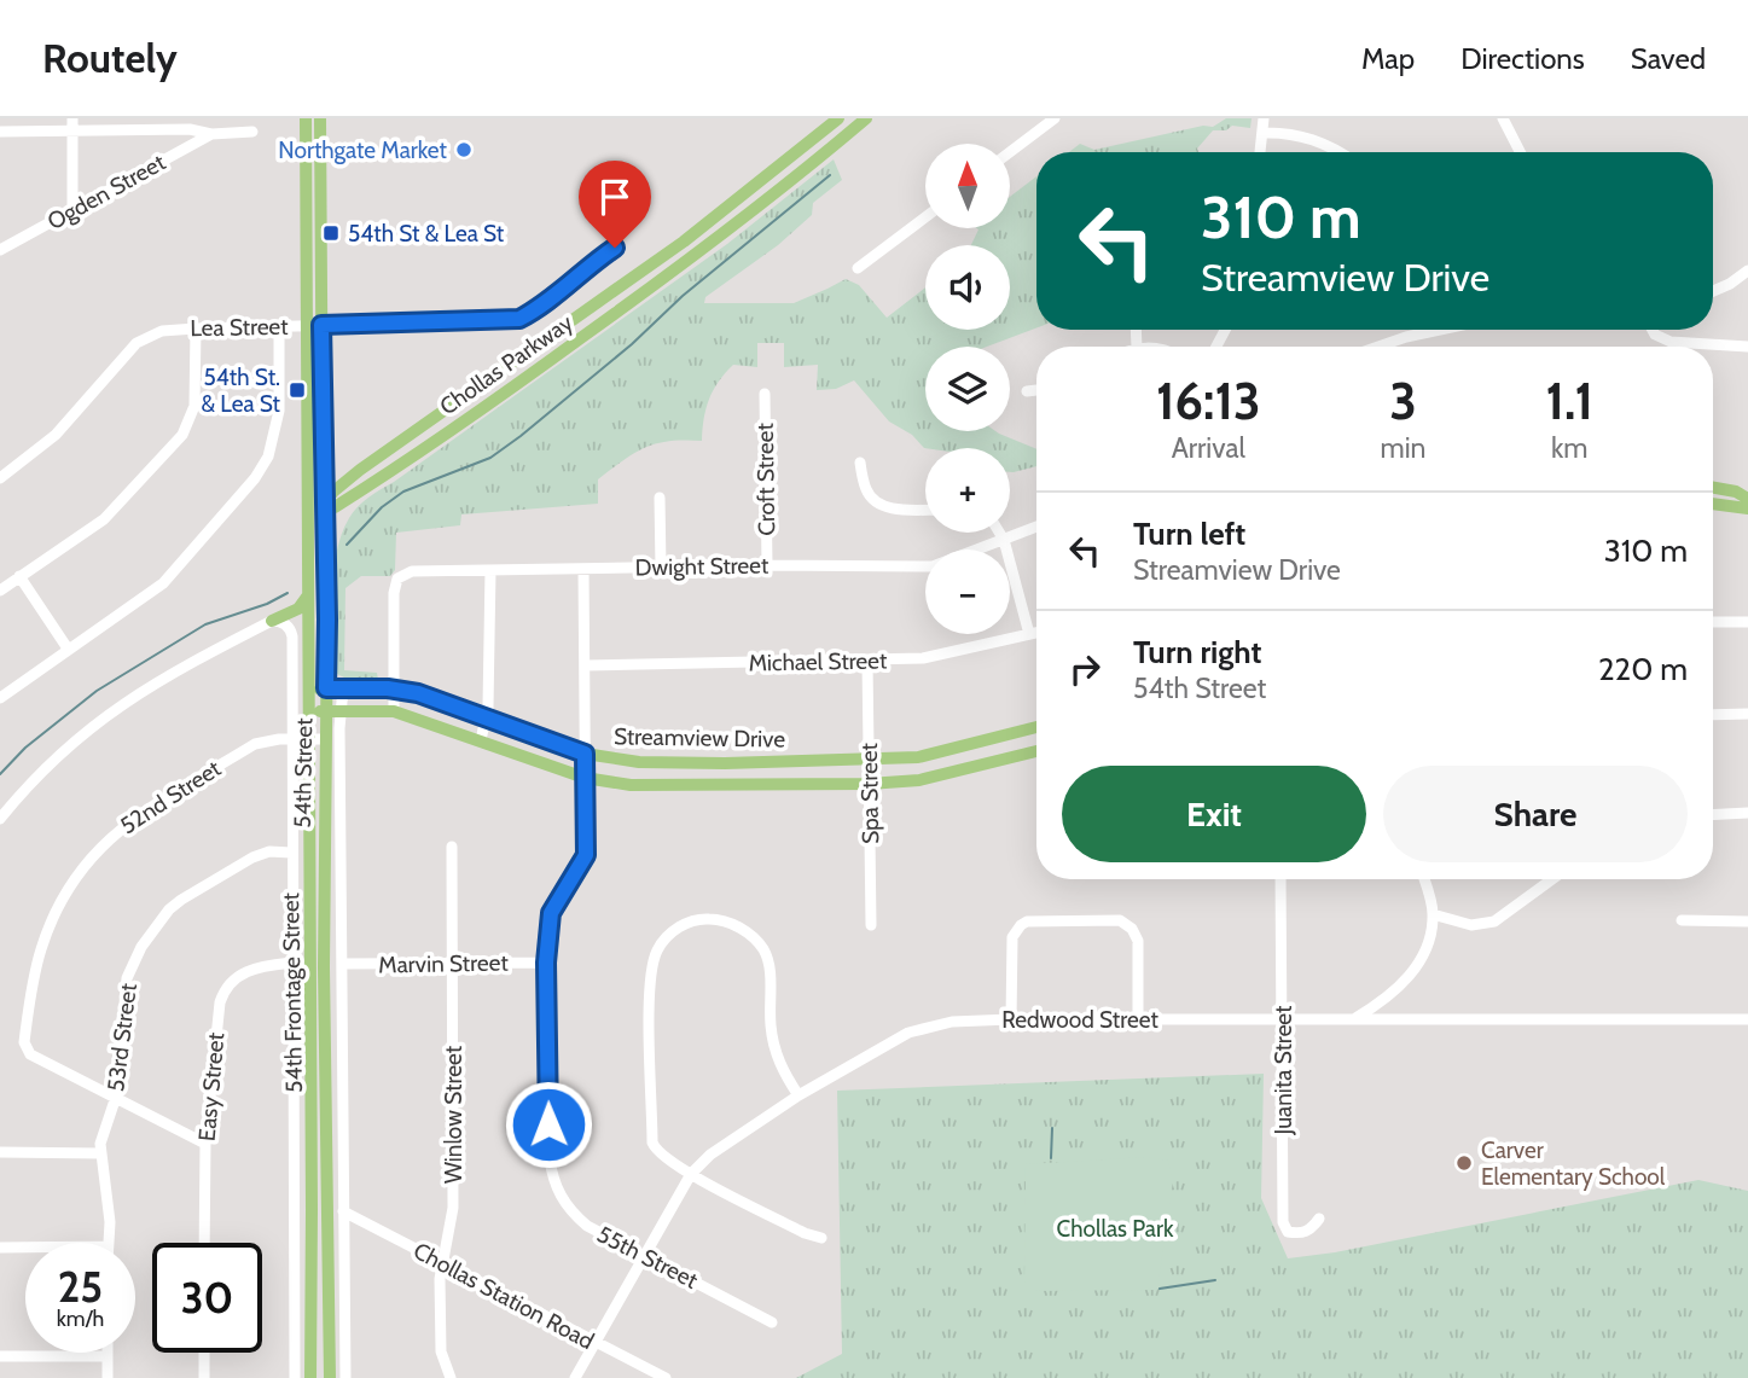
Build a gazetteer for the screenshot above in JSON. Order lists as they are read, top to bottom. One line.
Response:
{"streets":{"main road":["Chollas Parkway","Streamview Drive","54th Street"],"street":["Ogden Street","Lea Street","Croft Street","Dwight Street","Michael Street","Spa Street","52nd Street","Marvin Street","54th Frontage Street","Redwood Street","53rd Street","Juanita Street","Easy Street","Winlow Street","55th Street","Chollas Station Road"]},"crossings":[["Lea Street","54th Street"],["Chollas Parkway","54th Street"],["Croft Street","Dwight Street"],["Dwight Street","Streamview Drive"],["Dwight Street","55th Street"],["Michael Street","Spa Street"],["Michael Street","55th Street"],["Streamview Drive","54th Street"],["Streamview Drive","Spa Street"],["Streamview Drive","54th Frontage Street"],["Streamview Drive","55th Street"],["54th Street","52nd Street"],["52nd Street","54th Frontage Street"],["52nd Street","53rd Street"],["Marvin Street","54th Frontage Street"],["Marvin Street","Winlow Street"],["Marvin Street","55th Street"],["54th Frontage Street","53rd Street"],["54th Frontage Street","Easy Street"],["54th Frontage Street","Chollas Station Road"],["Redwood Street","Juanita Street"],["Redwood Street","55th Street"],["Redwood Street","Chollas Station Road"],["Winlow Street","Chollas Station Road"]],"parks":["Chollas Park"],"places":{"other":["Northgate Market","Carver Elementary School"],"transit":["54th St & Lea St","54th St. & Lea St"]},"north":"top","page":{"header":"Routely","nav":["Map","Directions","Saved"],"map_buttons":["+","−"],"turn":["310 m","Streamview Drive"],"eta":["16:13","Arrival","3","min","1.1","km"],"list":[{"name":"Turn left","note":"Streamview Drive","value":"310 m"},{"name":"Turn right","note":"54th Street","value":"220 m"}],"buttons":["Exit","Share"],"speed":"25 km/h","limit":"30"}}
